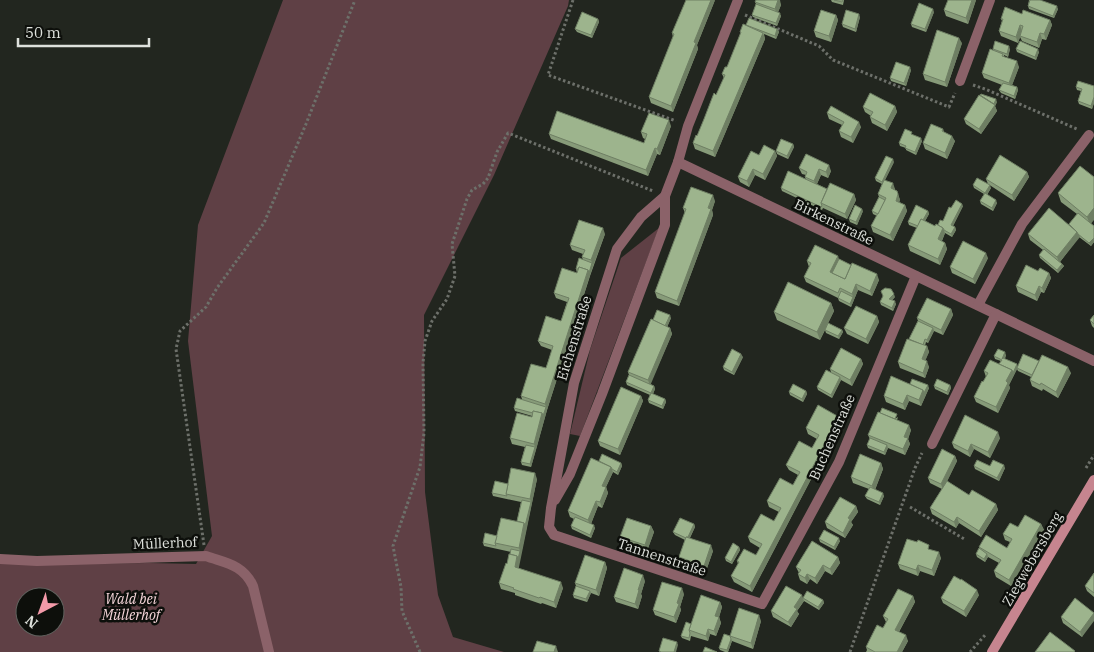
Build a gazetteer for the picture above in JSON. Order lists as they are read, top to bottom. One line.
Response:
{"streets":{"main road":["Ziegwebersberg"],"street":["Birkenstraße","Eichenstraße","Buchenstraße","Müllerhof","Tannenstraße"]},"crossings":[["Birkenstraße","Eichenstraße"],["Birkenstraße","Buchenstraße"],["Eichenstraße","Tannenstraße"],["Buchenstraße","Tannenstraße"]],"parks":["Wald bei Müllerhof"],"scale_bar":"50 m","north":"bottom left"}
